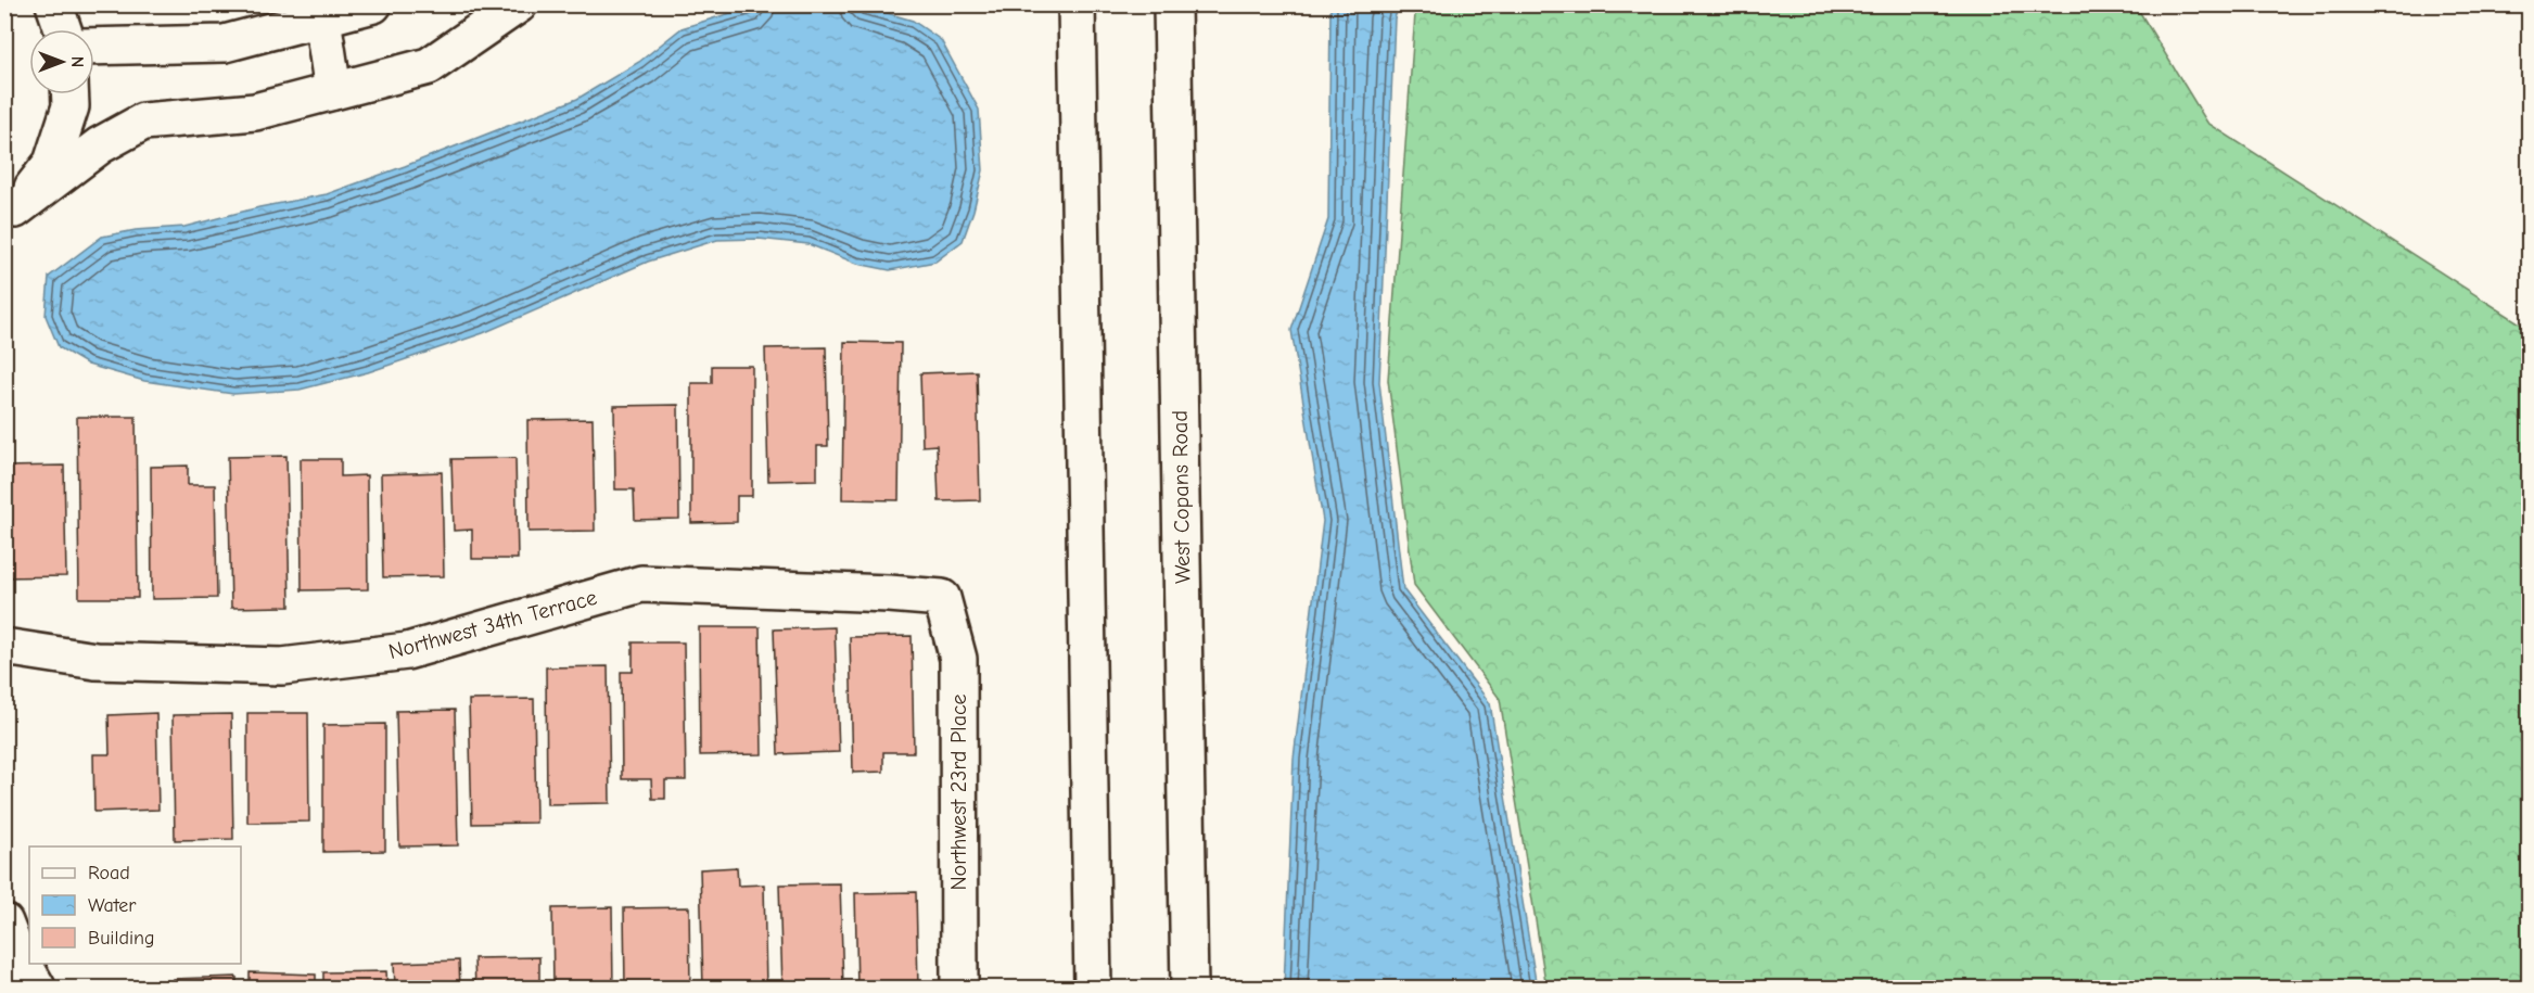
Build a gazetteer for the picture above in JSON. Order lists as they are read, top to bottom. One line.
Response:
{"streets":{"street":["West Copans Road","Northwest 34th Terrace","Northwest 23rd Place"]},"crossings":[["Northwest 34th Terrace","Northwest 23rd Place"]],"legend":["Road","Water","Building"],"north":"right"}
